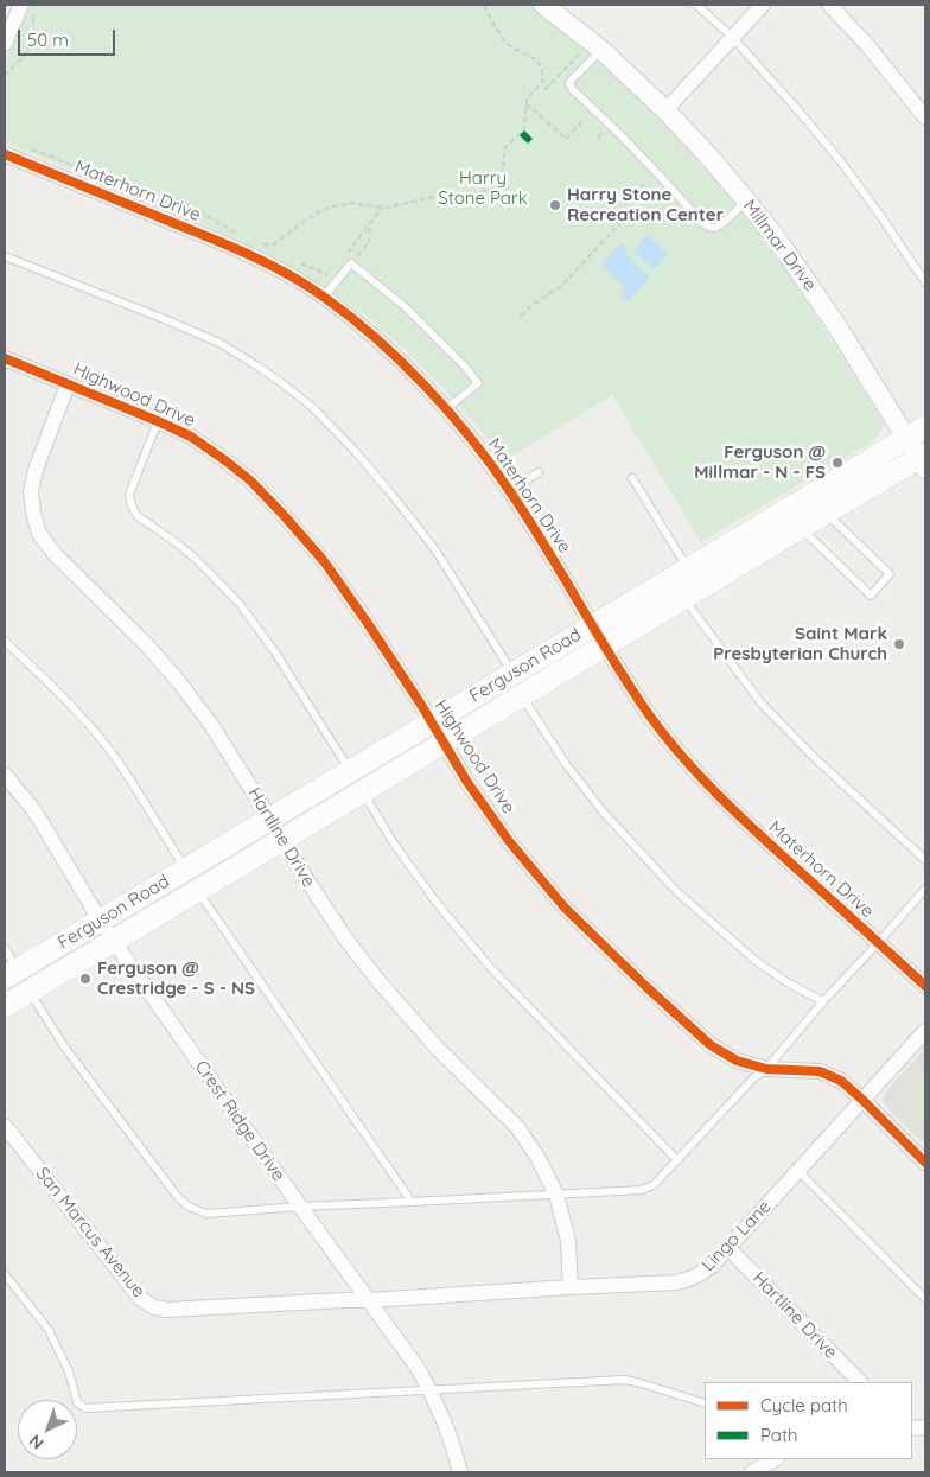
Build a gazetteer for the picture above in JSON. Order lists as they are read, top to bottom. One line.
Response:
{"streets":{"main road":["Ferguson Road"],"street":["Materhorn Drive","Millmar Drive","Highwood Drive","Hartline Drive","Crest Ridge Drive","San Marcus Avenue","Lingo Lane"]},"crossings":[["Materhorn Drive","Ferguson Road"],["Millmar Drive","Ferguson Road"],["Highwood Drive","Ferguson Road"],["Highwood Drive","Hartline Drive"],["Highwood Drive","Lingo Lane"],["Ferguson Road","Hartline Drive"],["Ferguson Road","Crest Ridge Drive"],["Hartline Drive","Lingo Lane"],["Crest Ridge Drive","San Marcus Avenue"],["Crest Ridge Drive","Lingo Lane"],["San Marcus Avenue","Lingo Lane"]],"parks":["Harry Stone Park"],"places":["Harry Stone Recreation Center","Ferguson @ Millmar - N - FS","Saint Mark Presbyterian Church","Ferguson @ Crestridge - S - NS"],"legend":["Cycle path","Path"],"scale_bar":"50 m","north":"bottom left"}
